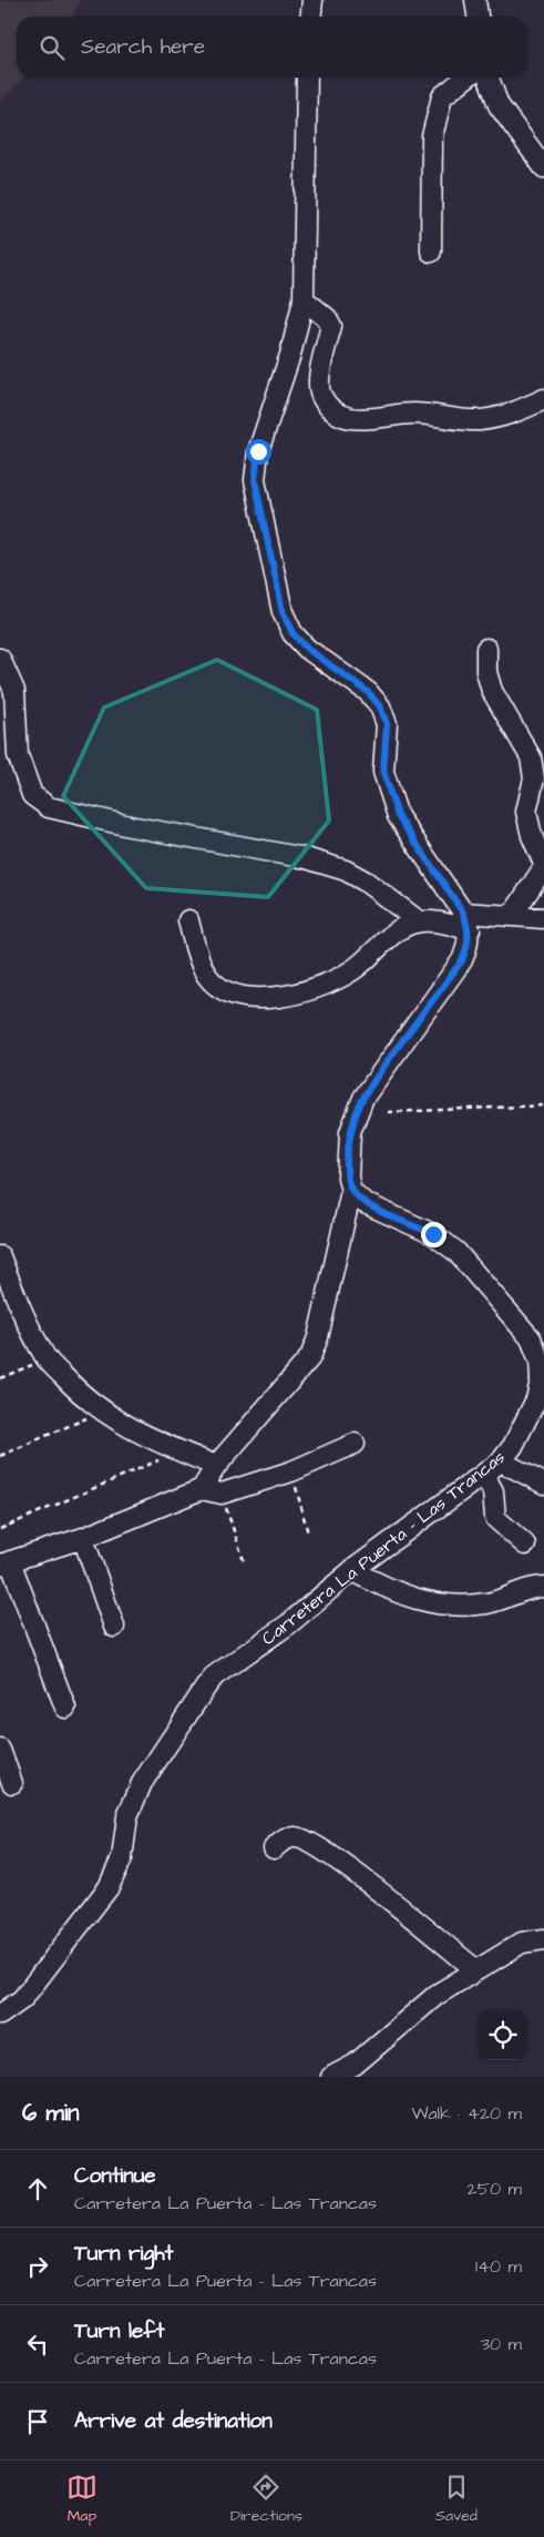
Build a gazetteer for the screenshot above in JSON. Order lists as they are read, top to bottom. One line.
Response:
{"streets":{"street":["Carretera La Puerta - Las Trancas"]},"page":{"search":"Search here","heading":["6 min","Walk · 420 m"],"list":[["Continue","Carretera La Puerta - Las Trancas","250 m"],["Turn right","Carretera La Puerta - Las Trancas","140 m"],["Turn left","Carretera La Puerta - Las Trancas","30 m"],"Arrive at destination"],"nav":["Map","Directions","Saved"]}}
